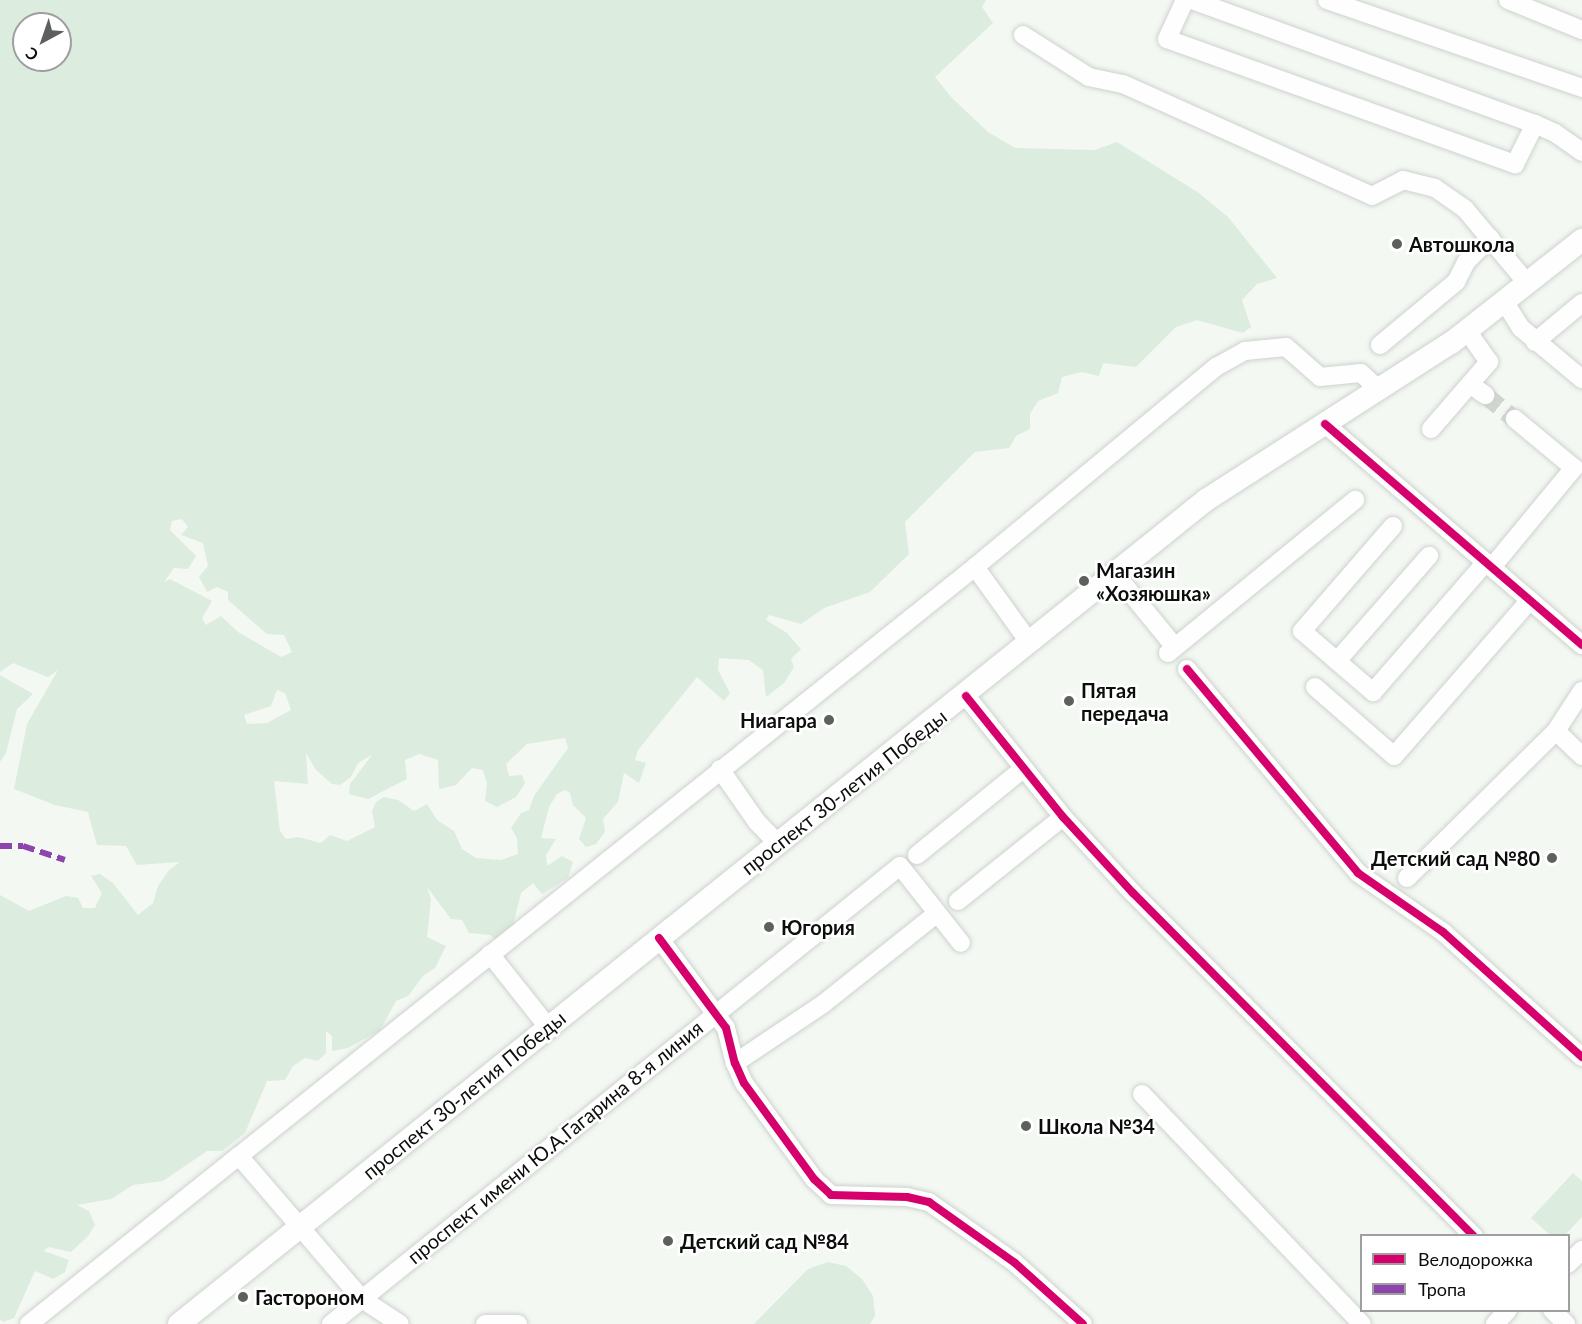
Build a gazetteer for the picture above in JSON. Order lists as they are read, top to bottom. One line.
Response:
{"streets":{"main road":["проспект 30-летия Победы"],"street":["проспект имени Ю.А.Гагарина 8-я линия"]},"places":["Автошкола","Магазин «Хозяюшка»","Пятая передача","Ниагара","Детский сад №80","Югория","Школа №34","Детский сад №84","Гастороном"],"legend":["Велодорожка","Тропа"],"north":"bottom left"}
